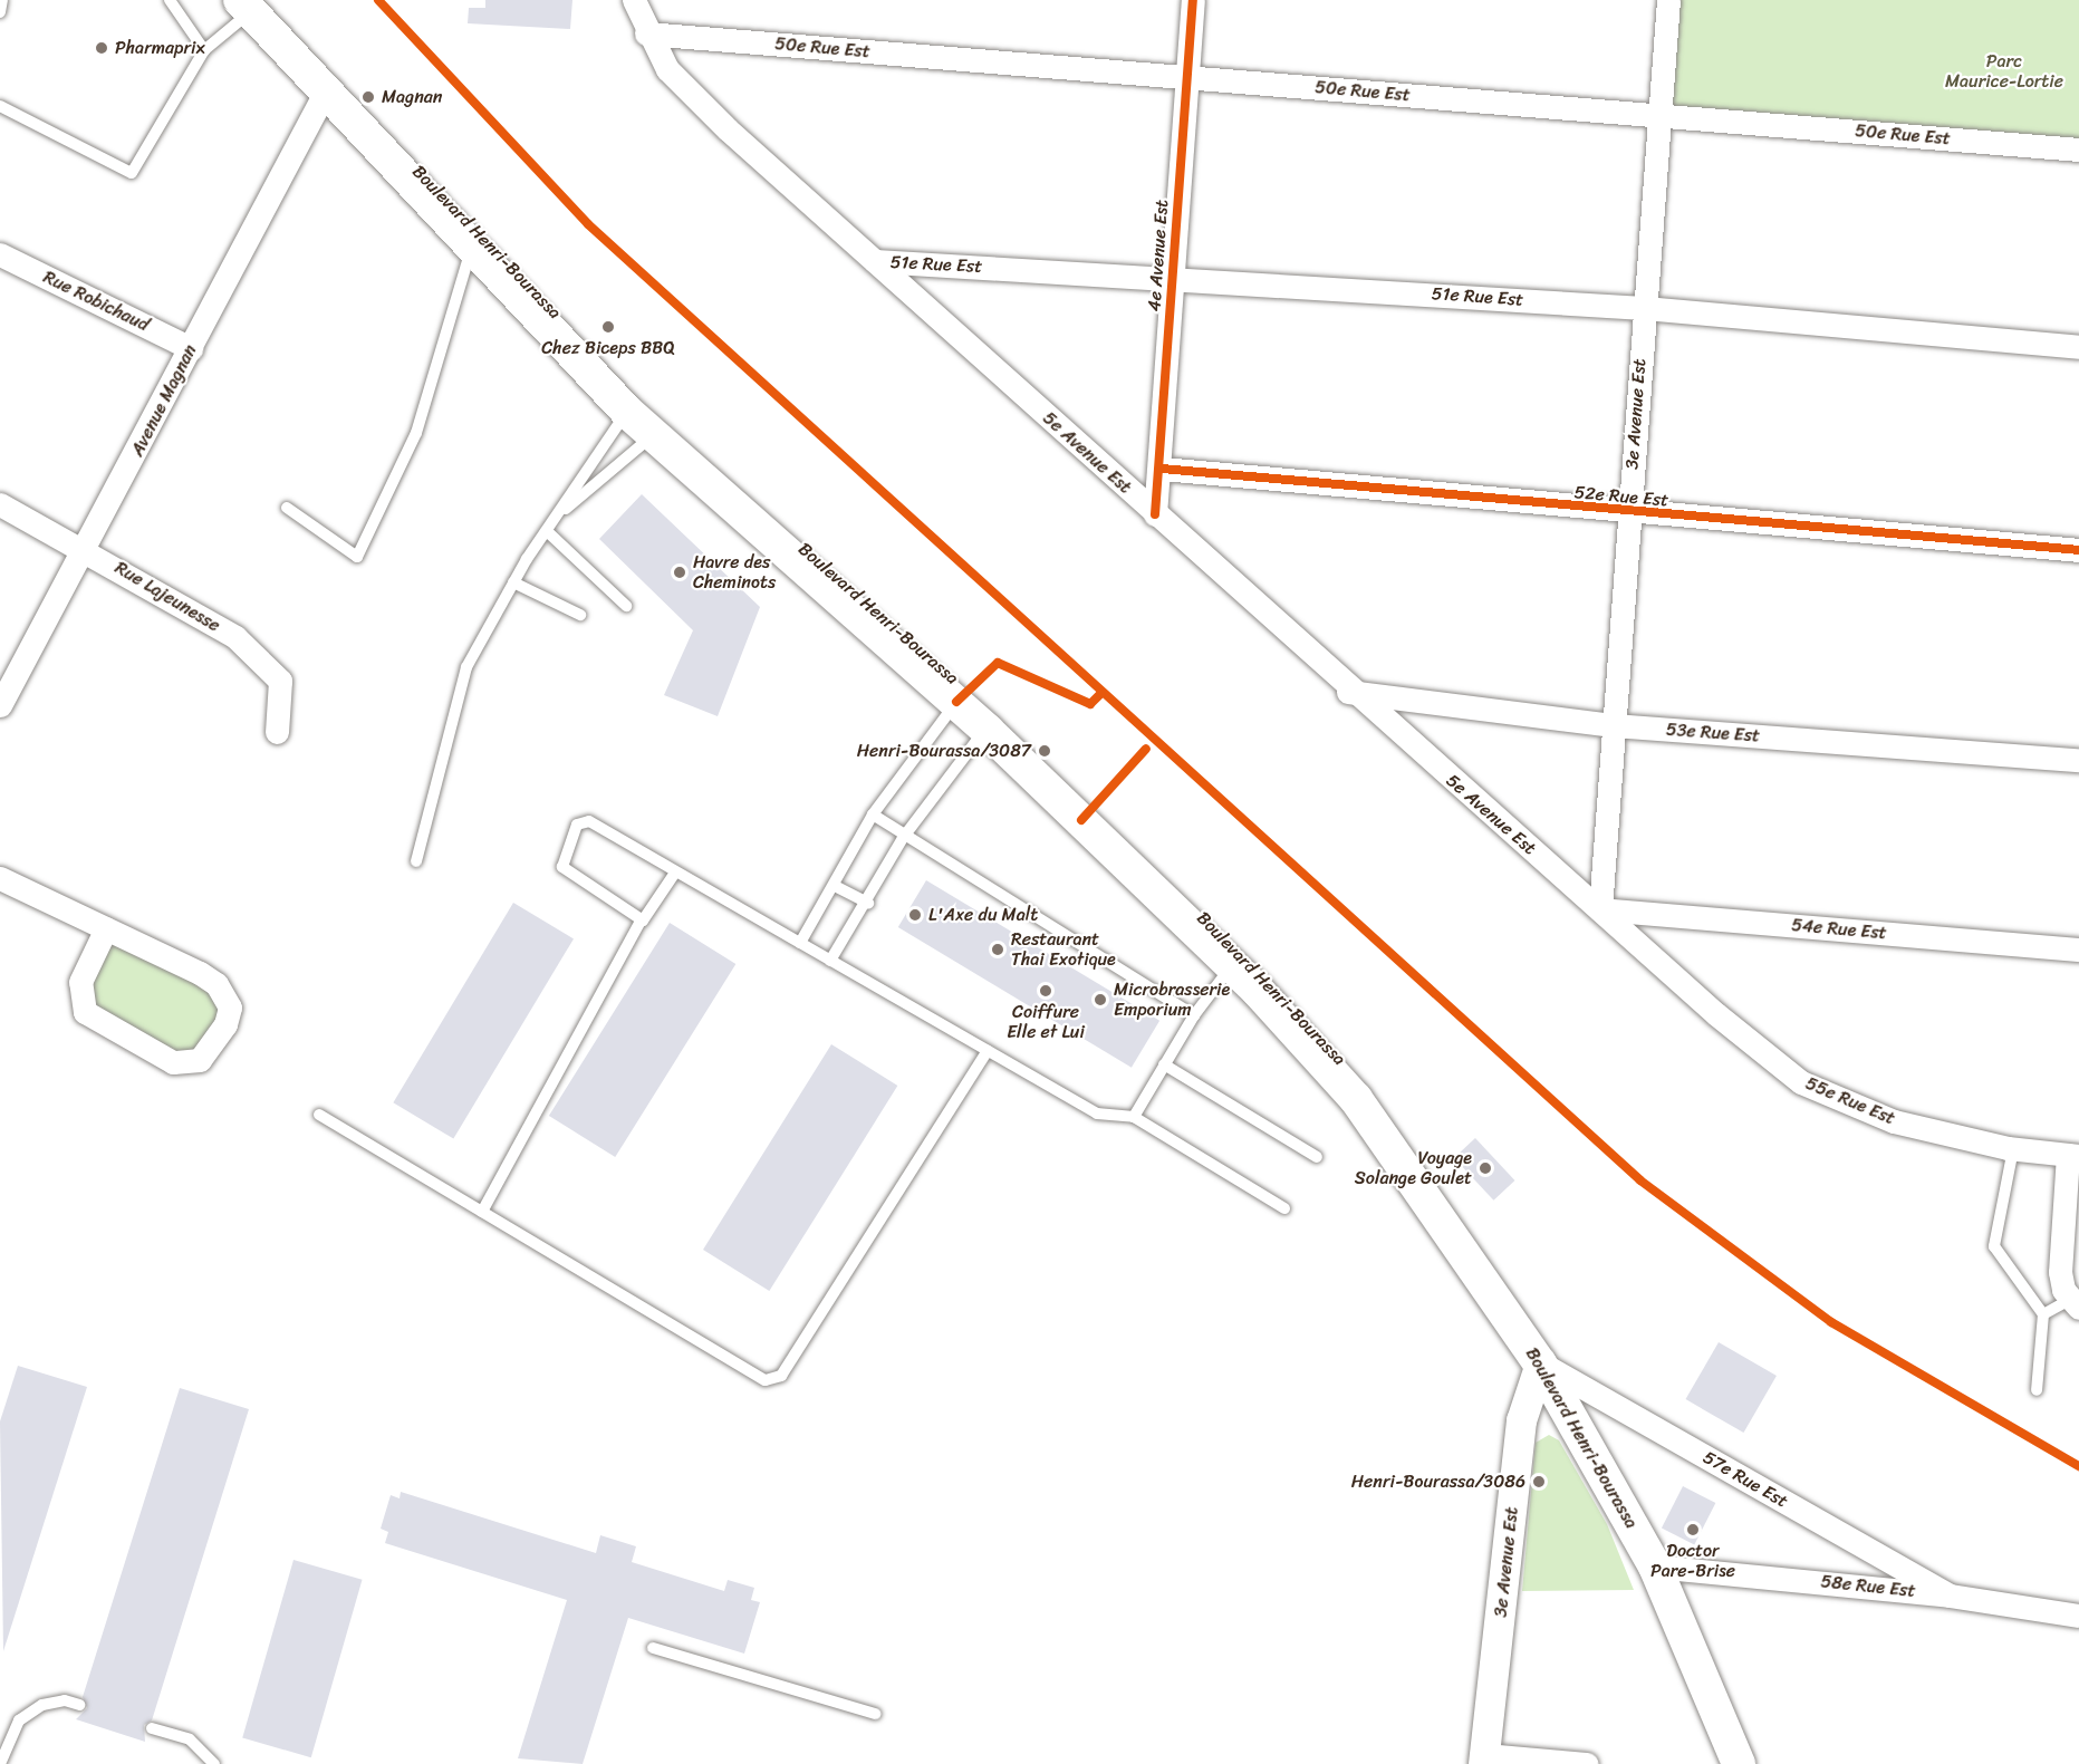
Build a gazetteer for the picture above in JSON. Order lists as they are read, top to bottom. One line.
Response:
{"streets":{"main road":["Boulevard Henri-Bourassa"],"street":["50e Rue Est","4e Avenue Est","51e Rue Est","Rue Robichaud","Avenue Magnan","3e Avenue Est","5e Avenue Est","52e Rue Est","Rue Lajeunesse","53e Rue Est","54e Rue Est","55e Rue Est","57e Rue Est","58e Rue Est"]},"crossings":[["50e Rue Est","4e Avenue Est"],["50e Rue Est","3e Avenue Est"],["50e Rue Est","5e Avenue Est"],["Boulevard Henri-Bourassa","Avenue Magnan"],["Boulevard Henri-Bourassa","3e Avenue Est"],["Boulevard Henri-Bourassa","57e Rue Est"],["Boulevard Henri-Bourassa","58e Rue Est"],["4e Avenue Est","51e Rue Est"],["4e Avenue Est","5e Avenue Est"],["4e Avenue Est","52e Rue Est"],["51e Rue Est","3e Avenue Est"],["51e Rue Est","5e Avenue Est"],["Rue Robichaud","Avenue Magnan"],["Avenue Magnan","Rue Lajeunesse"],["3e Avenue Est","5e Avenue Est"],["3e Avenue Est","52e Rue Est"],["3e Avenue Est","53e Rue Est"],["3e Avenue Est","54e Rue Est"],["3e Avenue Est","55e Rue Est"],["3e Avenue Est","57e Rue Est"],["5e Avenue Est","53e Rue Est"],["5e Avenue Est","54e Rue Est"],["5e Avenue Est","55e Rue Est"],["54e Rue Est","55e Rue Est"],["57e Rue Est","58e Rue Est"]],"parks":["Parc Maurice-Lortie"],"places":["Pharmaprix","Magnan","Chez Biceps BBQ","Havre des Cheminots","Henri-Bourassa/3087","L'Axe du Malt","Restaurant Thai Exotique","Coiffure Elle et Lui","Microbrasserie Emporium","Voyage Solange Goulet","Henri-Bourassa/3086","Doctor Pare-Brise"]}
